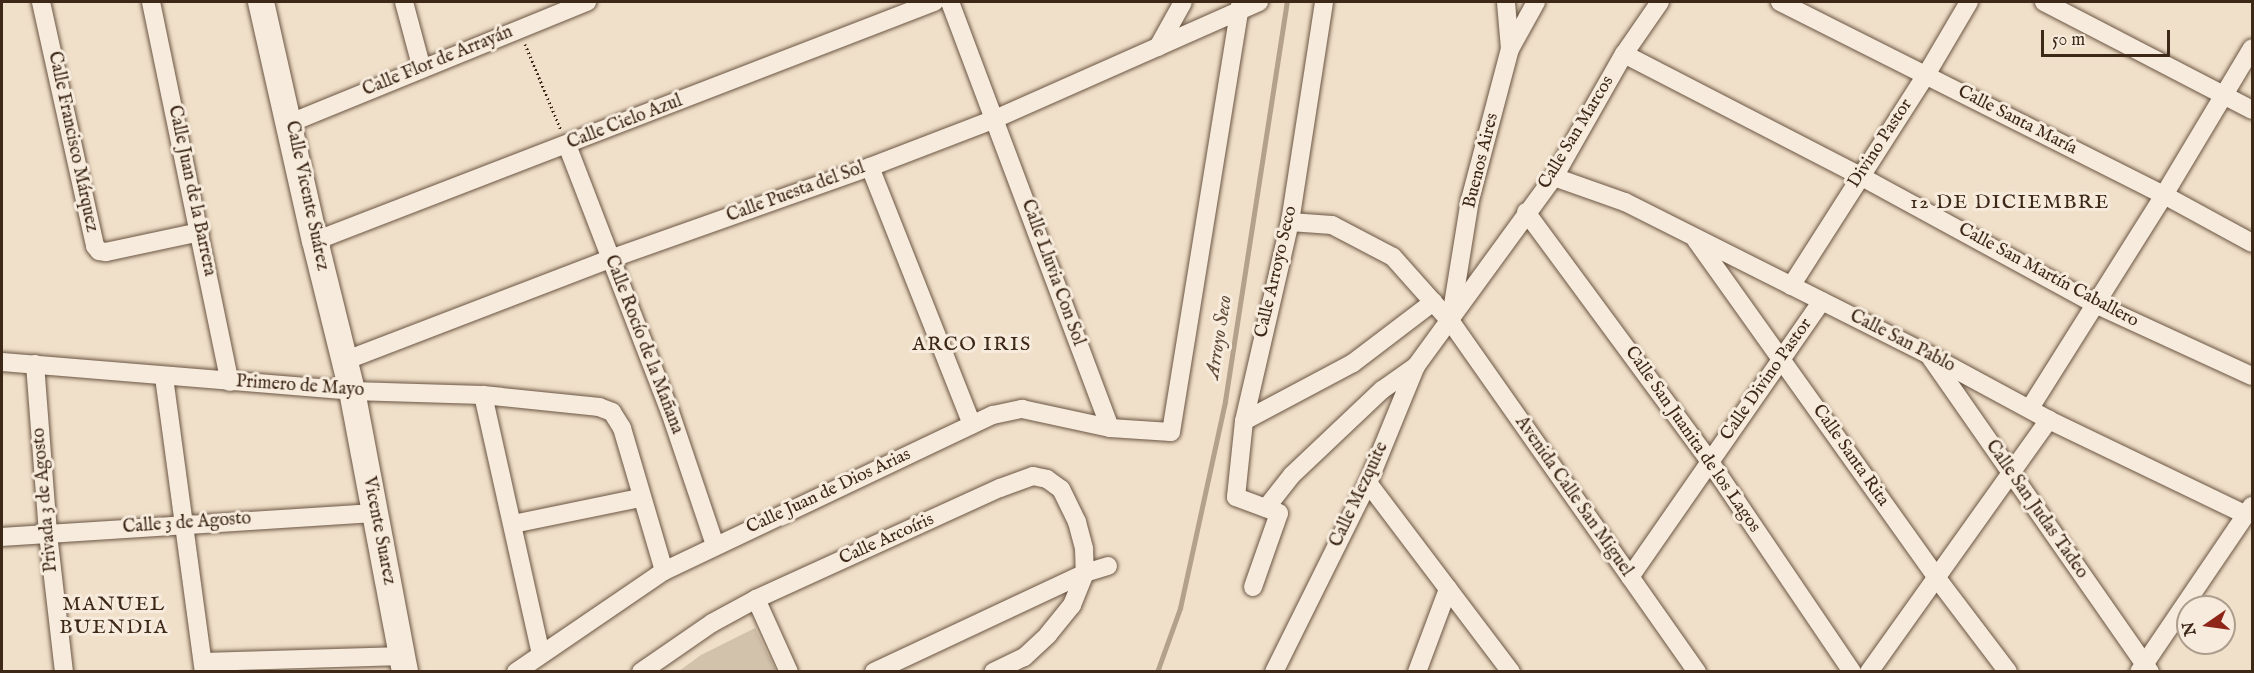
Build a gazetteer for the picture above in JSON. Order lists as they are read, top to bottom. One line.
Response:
{"streets":{"street":["Calle Flor de Arrayán","Calle Santa María","Calle Cielo Azul","Calle San Marcos","Calle Francisco Márquez","Divino Pastor","Buenos Aires","Calle Juan de la Barrera","Calle Puesta del Sol","Calle Vicente Suárez","Calle Arroyo Seco","Calle Lluvia Con Sol","Calle San Martín Caballero","Calle San Pablo","Calle Rocío de la Mañana","Calle Divino Pastor","Primero de Mayo","Calle San Juanita de los Lagos","Calle Santa Rita","Calle Juan de Dios Arias","Calle Mezquite","Avenida Calle San Miguel","Privada 3 de Agosto","Calle San Judas Tadeo","Calle 3 de Agosto","Vicente Suarez","Calle Arcoíris"]},"crossings":[["Calle Flor de Arrayán","Calle Vicente Suárez"],["Calle Santa María","Divino Pastor"],["Calle Cielo Azul","Calle Vicente Suárez"],["Calle Cielo Azul","Calle Rocío de la Mañana"],["Calle San Marcos","Buenos Aires"],["Calle San Marcos","Calle San Martín Caballero"],["Calle San Marcos","Calle San Pablo"],["Calle San Marcos","Calle San Juanita de los Lagos"],["Calle San Marcos","Calle Mezquite"],["Calle San Marcos","Avenida Calle San Miguel"],["Calle Francisco Márquez","Calle Juan de la Barrera"],["Divino Pastor","Calle San Martín Caballero"],["Divino Pastor","Calle San Pablo"],["Buenos Aires","Calle Mezquite"],["Buenos Aires","Avenida Calle San Miguel"],["Calle Juan de la Barrera","Primero de Mayo"],["Calle Puesta del Sol","Calle Vicente Suárez"],["Calle Puesta del Sol","Calle Lluvia Con Sol"],["Calle Puesta del Sol","Calle Rocío de la Mañana"],["Calle Puesta del Sol","Calle Juan de Dios Arias"],["Calle Vicente Suárez","Primero de Mayo"],["Calle Vicente Suárez","Vicente Suarez"],["Calle Arroyo Seco","Avenida Calle San Miguel"],["Calle Lluvia Con Sol","Calle Juan de Dios Arias"],["Calle San Pablo","Calle Divino Pastor"],["Calle San Pablo","Calle Santa Rita"],["Calle San Pablo","Calle San Judas Tadeo"],["Calle Rocío de la Mañana","Calle Juan de Dios Arias"],["Calle Divino Pastor","Calle San Juanita de los Lagos"],["Calle Divino Pastor","Calle Santa Rita"],["Calle Divino Pastor","Avenida Calle San Miguel"],["Primero de Mayo","Privada 3 de Agosto"],["Primero de Mayo","Vicente Suarez"],["Calle Mezquite","Avenida Calle San Miguel"],["Privada 3 de Agosto","Calle 3 de Agosto"],["Calle 3 de Agosto","Vicente Suarez"]],"districts":["12 DE DICIEMBRE","ARCO IRIS","MANUEL BUENDIA"],"water":["Arroyo Seco"],"scale_bar":"50 m","north":"left"}
